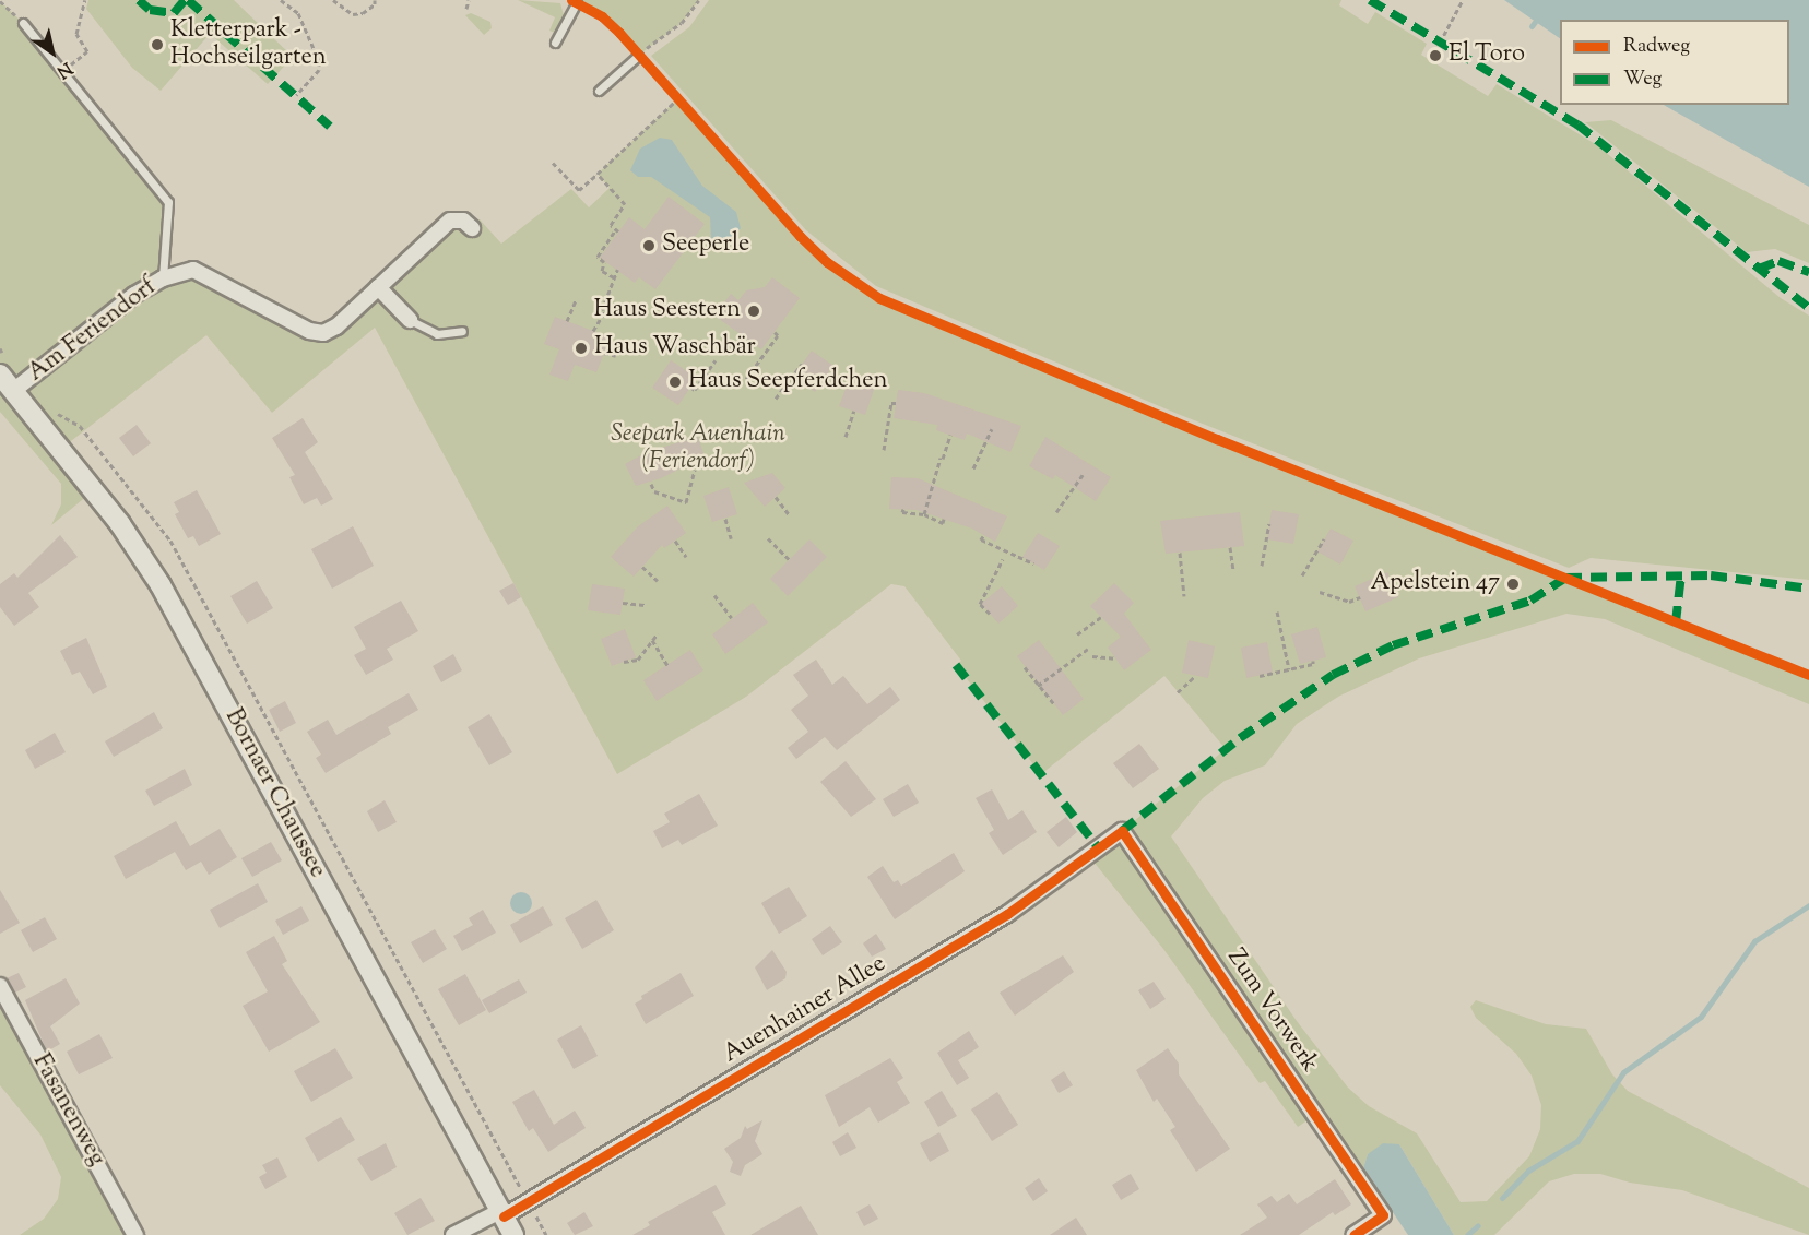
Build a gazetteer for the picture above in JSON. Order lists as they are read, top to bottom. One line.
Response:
{"streets":{"street":["Am Feriendorf","Bornaer Chaussee","Auenhainer Allee","Zum Vorwerk","Fasanenweg"]},"crossings":[["Am Feriendorf","Bornaer Chaussee"],["Bornaer Chaussee","Auenhainer Allee"],["Auenhainer Allee","Zum Vorwerk"]],"parks":["Seepark Auenhain (Feriendorf)"],"places":["Kletterpark - Hochseilgarten","El Toro","Seeperle","Haus Seestern","Haus Waschbär","Haus Seepferdchen","Apelstein 47"],"legend":["Radweg","Weg"],"north":"bottom right"}
